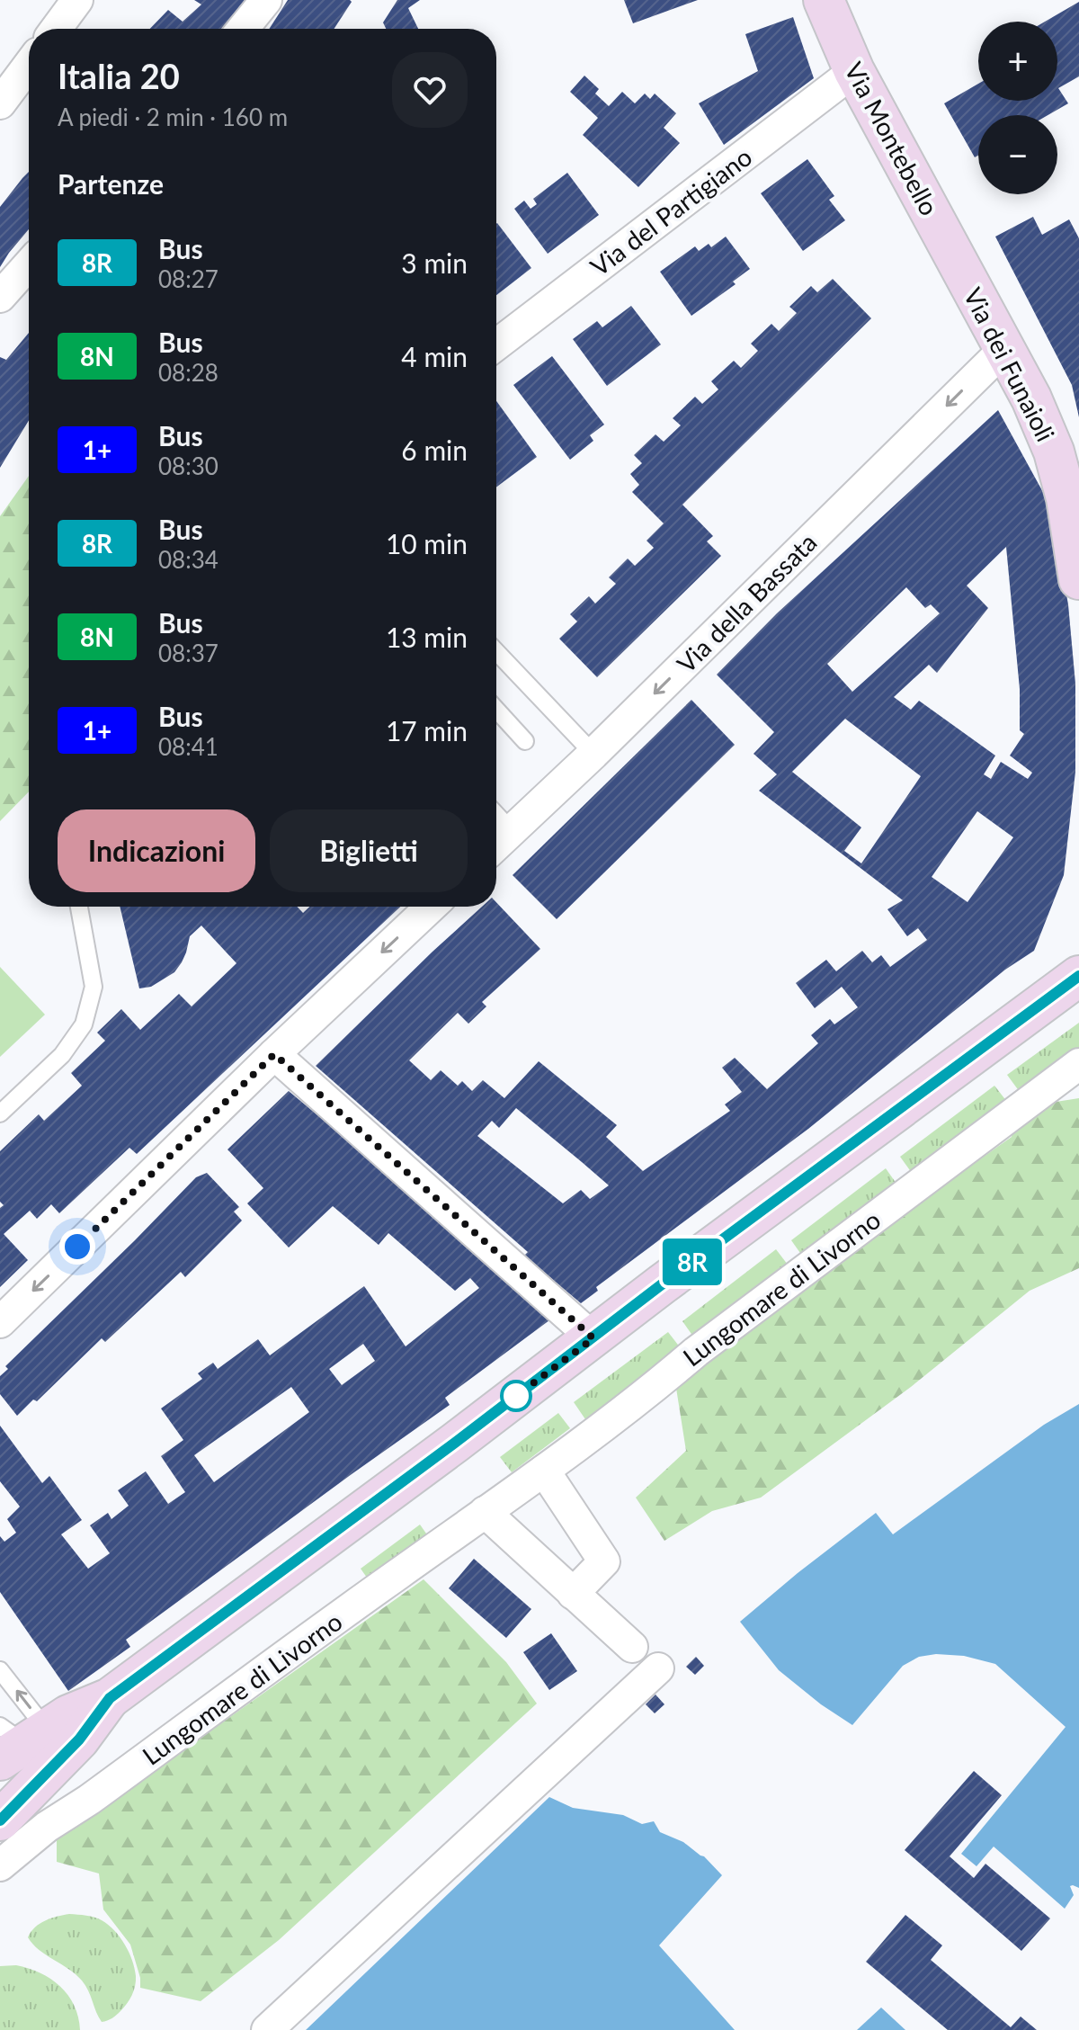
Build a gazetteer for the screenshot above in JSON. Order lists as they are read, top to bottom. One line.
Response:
{"streets":{"main road":["Via Montebello","Via dei Funaioli"],"street":["Via del Partigiano","Via della Bassata","Lungomare di Livorno"]},"crossings":[["Via Montebello","Via del Partigiano"],["Via Montebello","Via dei Funaioli"],["Via dei Funaioli","Via della Bassata"]],"one_way":["Via della Bassata"],"lines":["bus line 8R"],"page":{"on_map":"8R","map_buttons":["+","−"],"heading":[["Italia 20","A piedi · 2 min · 160 m"],"Partenze"],"list":[{"mark":"8R","name":"Bus","note":"08:27","value":"3 min"},{"mark":"8N","name":"Bus","note":"08:28","value":"4 min"},{"mark":"1+","name":"Bus","note":"08:30","value":"6 min"},{"mark":"8R","name":"Bus","note":"08:34","value":"10 min"},{"mark":"8N","name":"Bus","note":"08:37","value":"13 min"},{"mark":"1+","name":"Bus","note":"08:41","value":"17 min"}],"buttons":["Indicazioni","Biglietti"]}}
